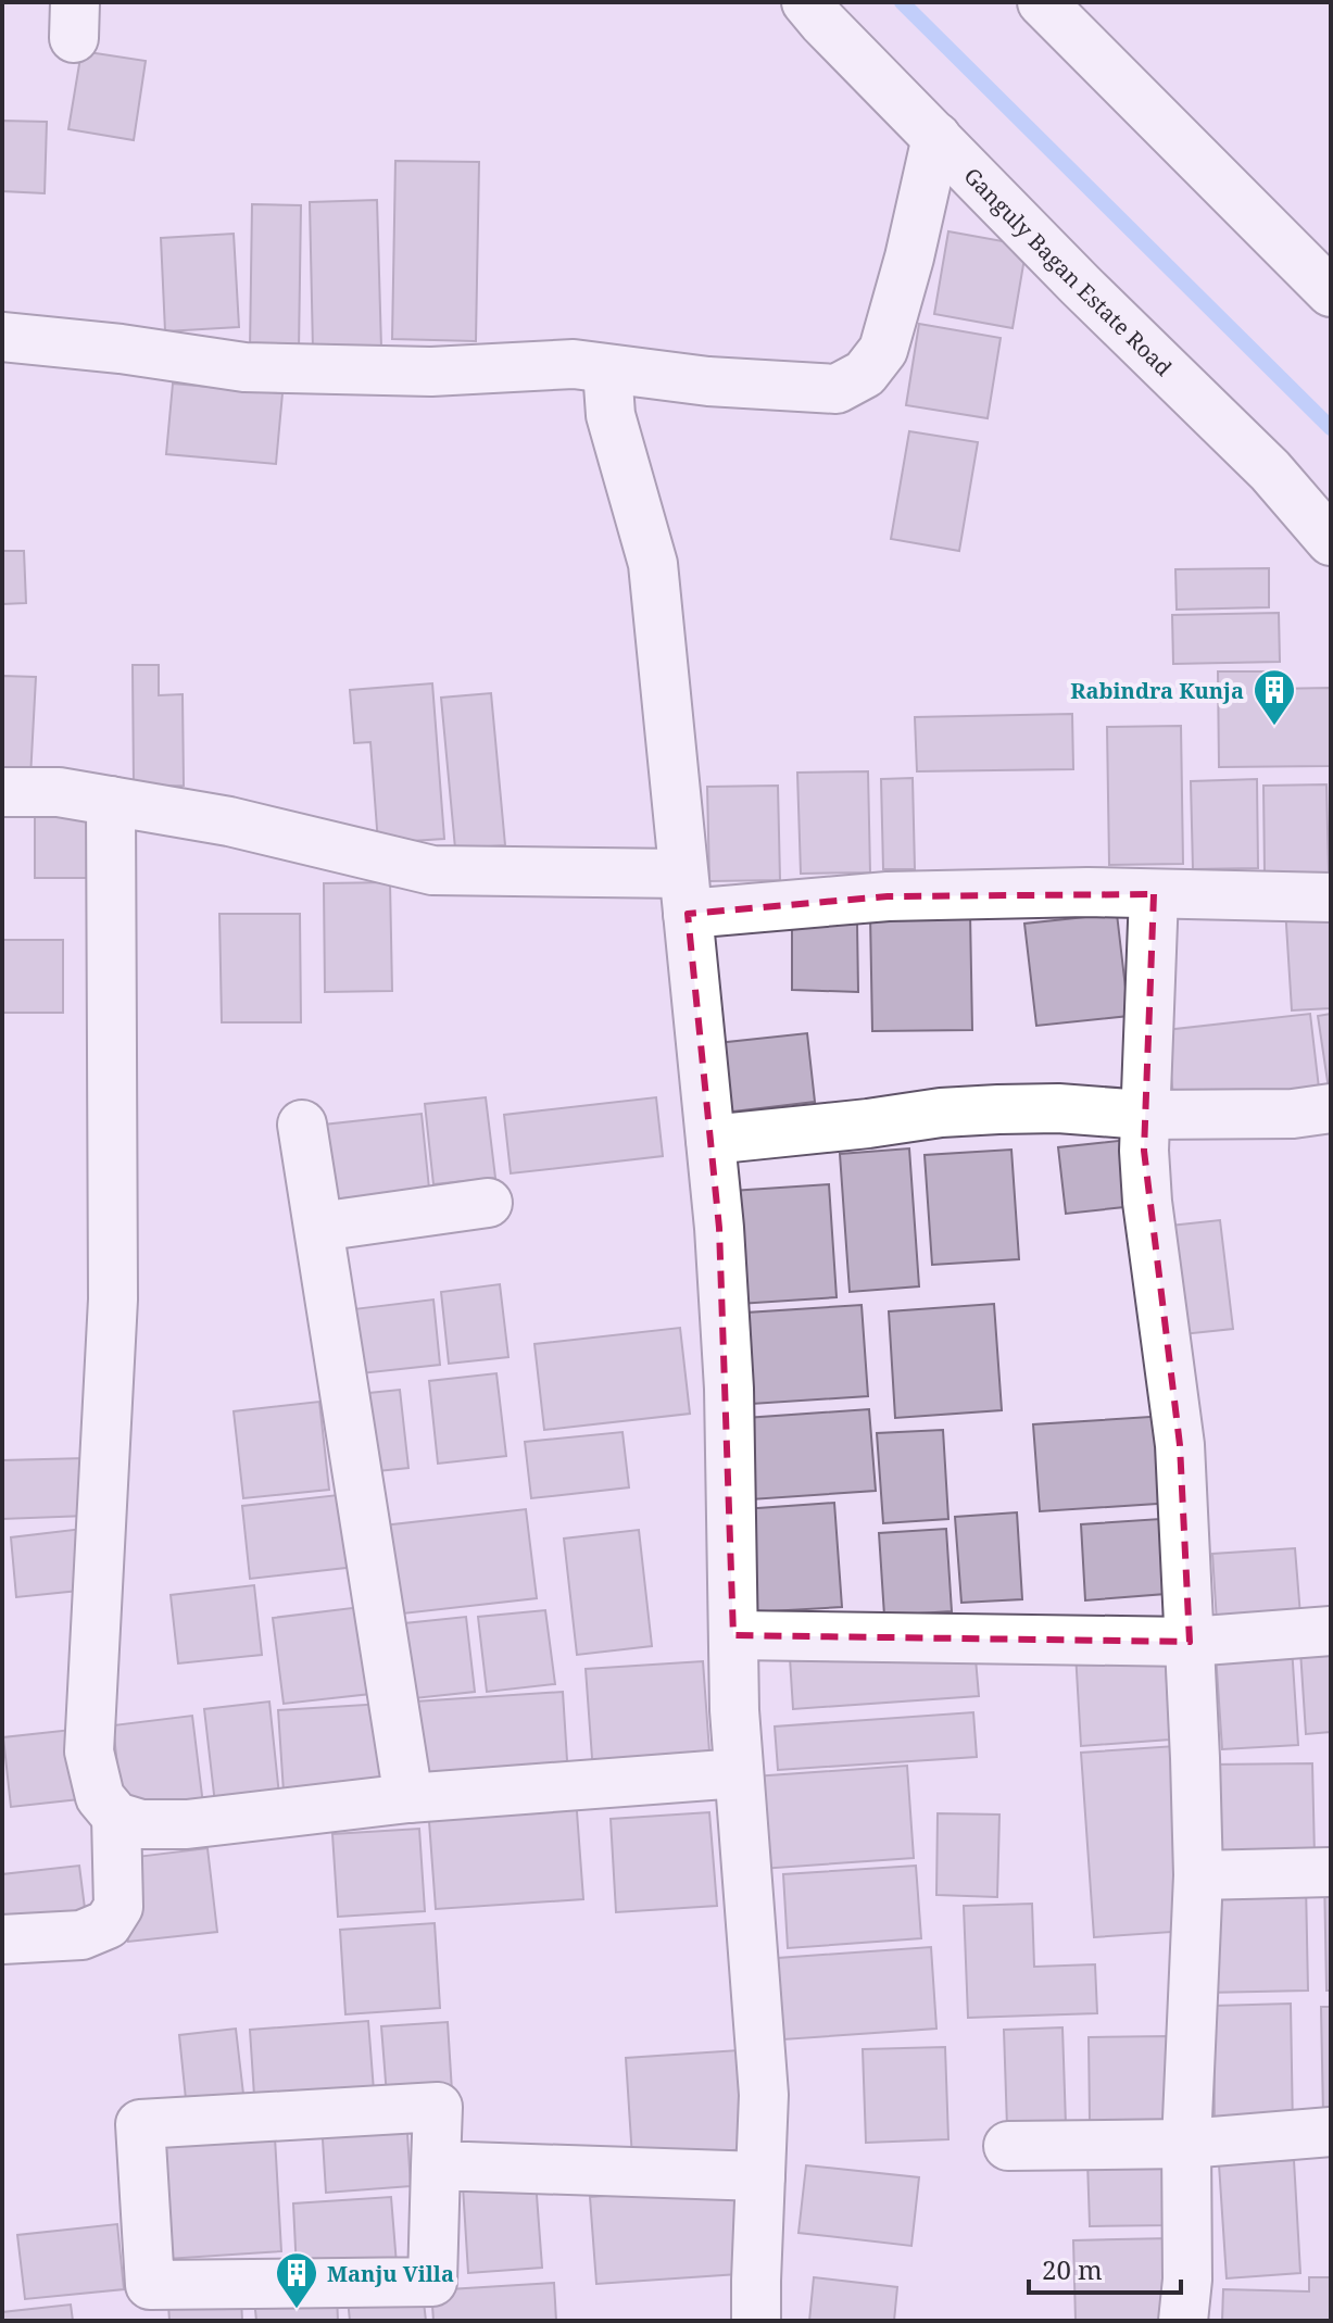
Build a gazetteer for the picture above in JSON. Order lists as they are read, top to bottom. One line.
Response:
{"streets":{"street":["Ganguly Bagan Estate Road"]},"places":{"building":["Rabindra Kunja","Manju Villa"]},"scale_bar":"20 m"}
